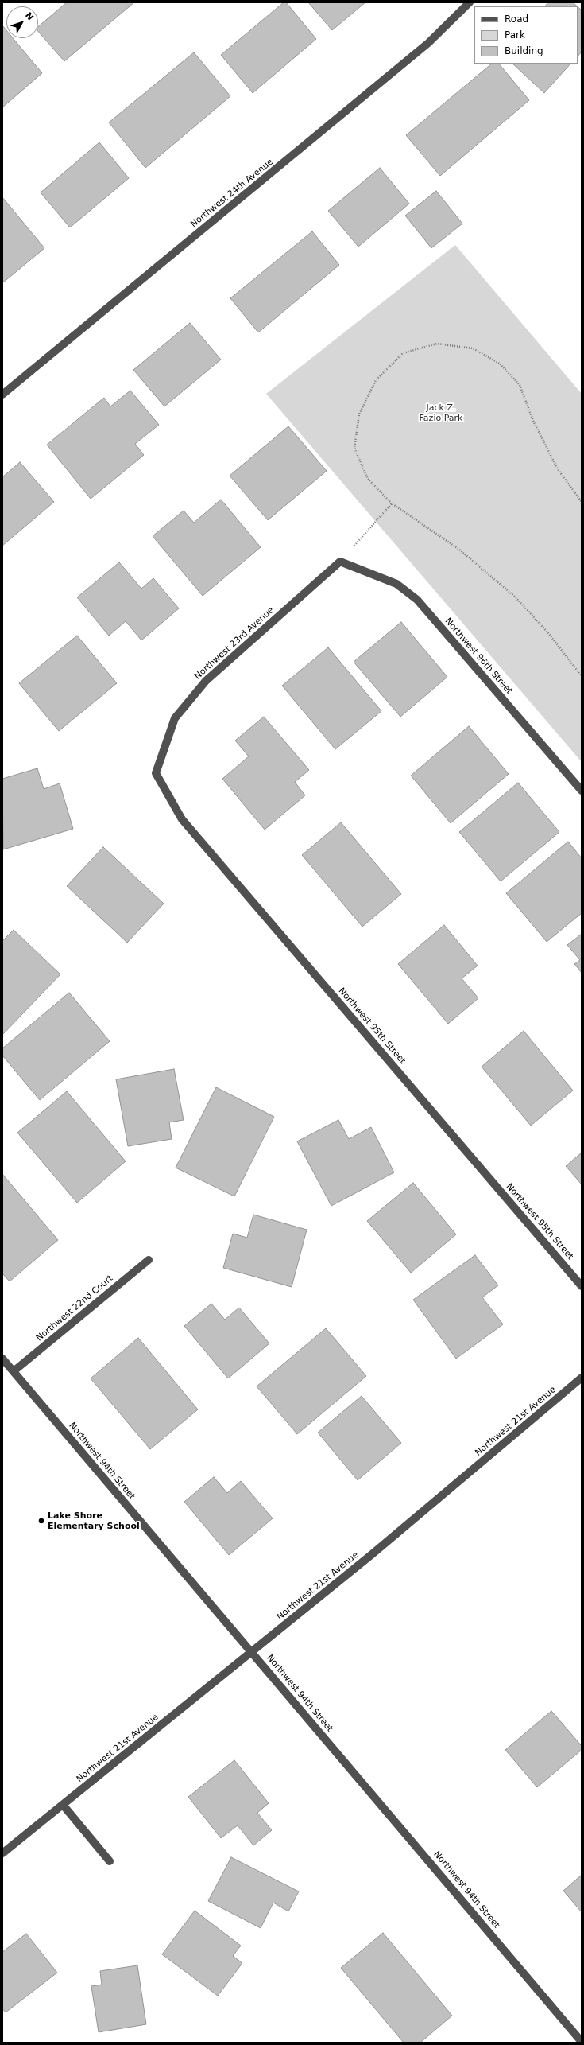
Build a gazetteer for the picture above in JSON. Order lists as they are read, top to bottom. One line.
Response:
{"streets":{"street":["Northwest 24th Avenue","Northwest 23rd Avenue","Northwest 96th Street","Northwest 95th Street","Northwest 22nd Court","Northwest 21st Avenue","Northwest 94th Street"]},"crossings":[["Northwest 23rd Avenue","Northwest 96th Street"],["Northwest 23rd Avenue","Northwest 95th Street"],["Northwest 22nd Court","Northwest 94th Street"],["Northwest 21st Avenue","Northwest 94th Street"]],"parks":["Jack Z. Fazio Park"],"places":["Lake Shore Elementary School"],"legend":["Road","Park","Building"],"north":"top right"}
